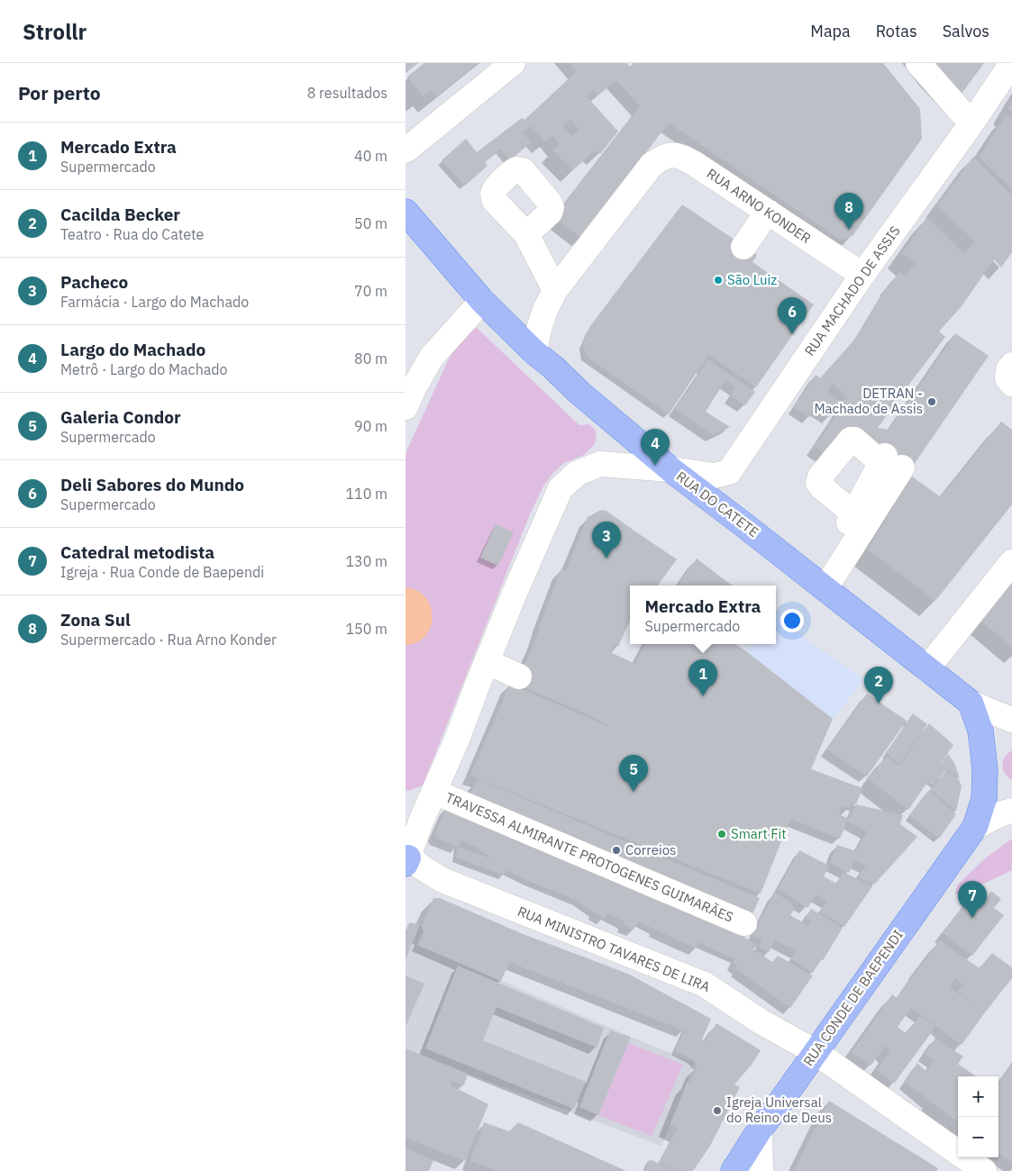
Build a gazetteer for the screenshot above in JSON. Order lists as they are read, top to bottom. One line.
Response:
{"streets":{"main road":["RUA DO CATETE","RUA CONDE DE BAEPENDI"],"street":["RUA ARNO KONDER","RUA MACHADO DE ASSIS","TRAVESSA ALMIRANTE PROTOGENES GUIMARÃES","RUA MINISTRO TAVARES DE LIRA"]},"crossings":[["RUA ARNO KONDER","RUA MACHADO DE ASSIS"],["RUA MACHADO DE ASSIS","RUA DO CATETE"],["RUA MACHADO DE ASSIS","TRAVESSA ALMIRANTE PROTOGENES GUIMARÃES"],["RUA MACHADO DE ASSIS","RUA MINISTRO TAVARES DE LIRA"],["RUA DO CATETE","RUA CONDE DE BAEPENDI"],["RUA MINISTRO TAVARES DE LIRA","RUA CONDE DE BAEPENDI"]],"places":["São Luiz","DETRAN - Machado de Assis","Smart Fit","Correios","Igreja Universal do Reino de Deus"],"page":{"header":"Strollr","nav":["Mapa","Rotas","Salvos"],"heading":["Por perto","8 resultados"],"list":[{"mark":"1","name":"Mercado Extra","note":"Supermercado","value":"40 m"},{"mark":"2","name":"Cacilda Becker","note":"Teatro · Rua do Catete","value":"50 m"},{"mark":"3","name":"Pacheco","note":"Farmácia · Largo do Machado","value":"70 m"},{"mark":"4","name":"Largo do Machado","note":"Metrô · Largo do Machado","value":"80 m"},{"mark":"5","name":"Galeria Condor","note":"Supermercado","value":"90 m"},{"mark":"6","name":"Deli Sabores do Mundo","note":"Supermercado","value":"110 m"},{"mark":"7","name":"Catedral metodista","note":"Igreja · Rua Conde de Baependi","value":"130 m"},{"mark":"8","name":"Zona Sul","note":"Supermercado · Rua Arno Konder","value":"150 m"}],"pins":["8","6","4","3","1","2","5","7"],"popup":["Mercado Extra","Supermercado"],"map_buttons":["+","−"]}}
